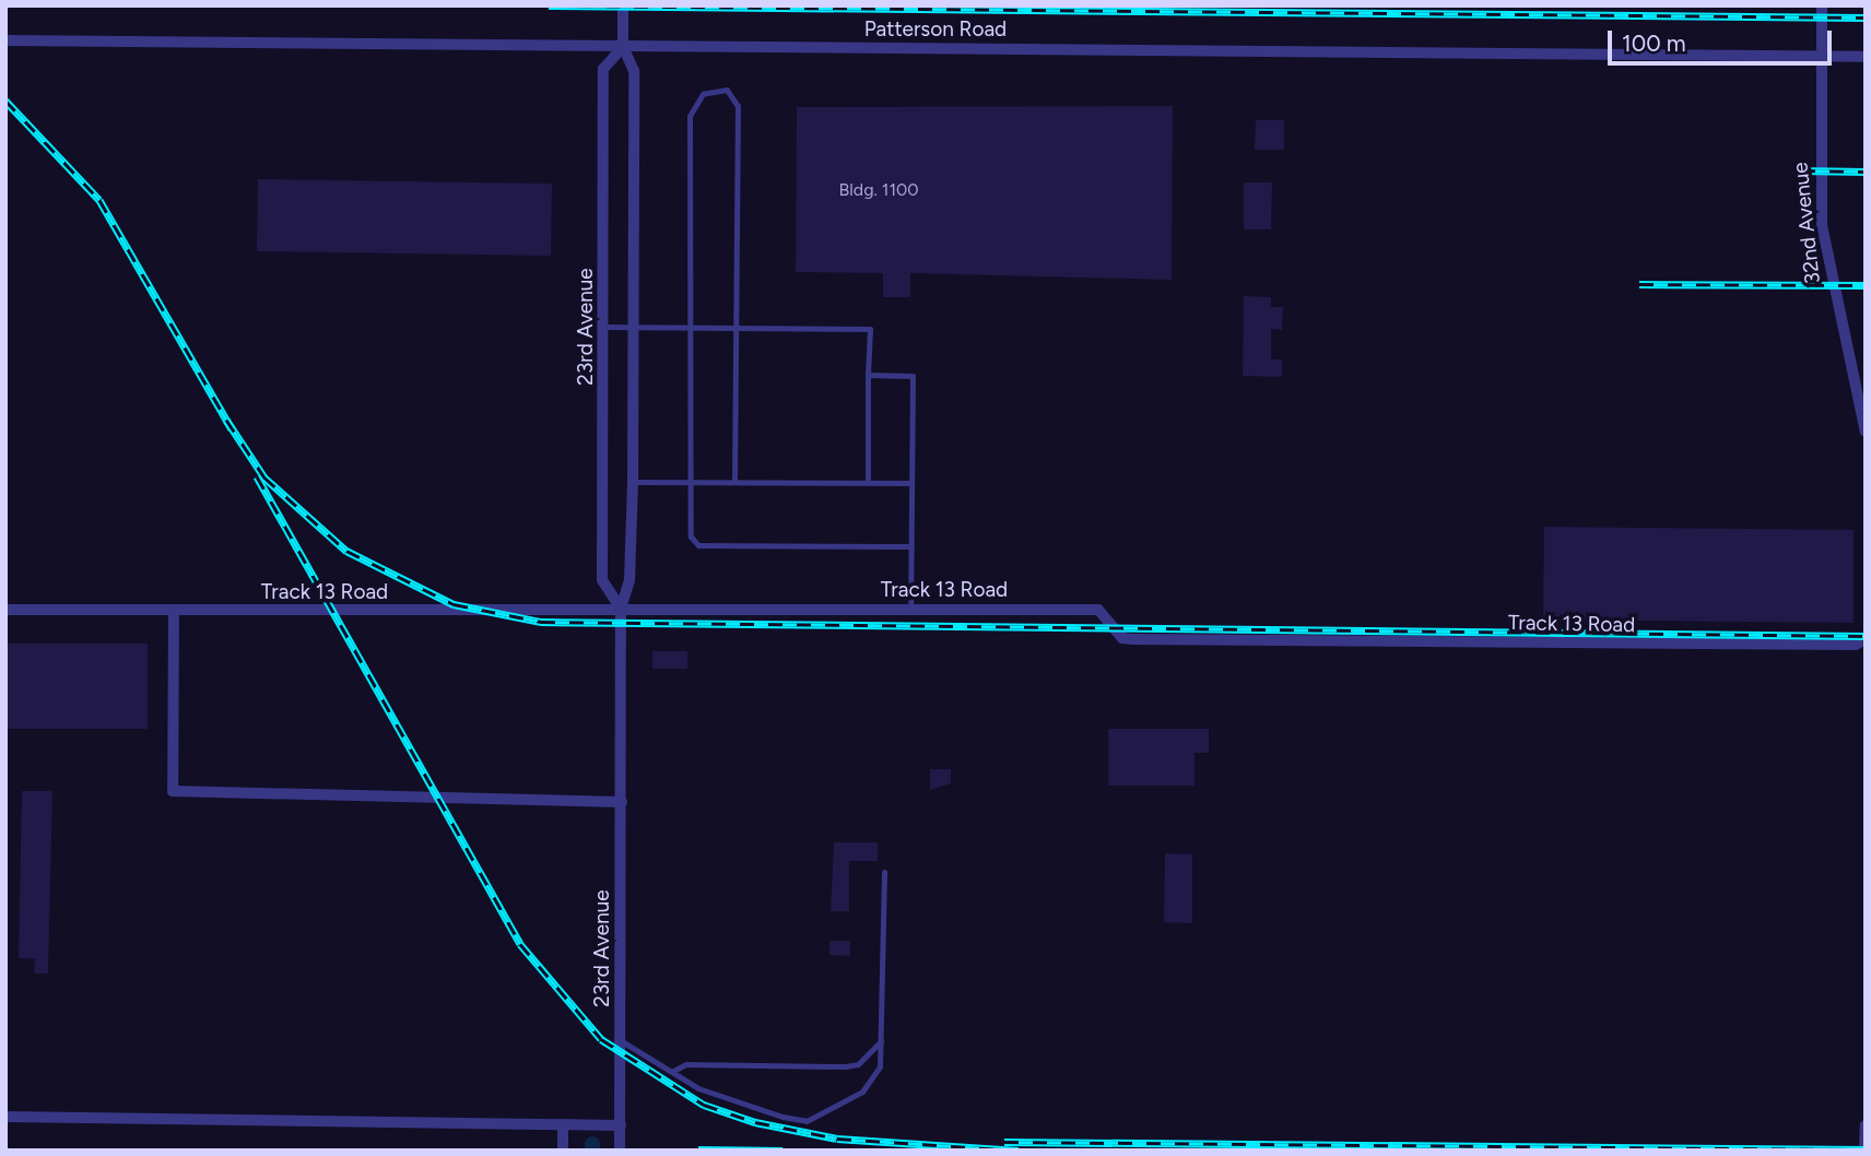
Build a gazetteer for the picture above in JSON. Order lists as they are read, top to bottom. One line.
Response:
{"streets":{"street":["Patterson Road","32nd Avenue","23rd Avenue","Track 13 Road"]},"crossings":[["Patterson Road","32nd Avenue"],["Patterson Road","23rd Avenue"],["23rd Avenue","Track 13 Road"]],"house_numbers":["Bldg. 1100"],"scale_bar":"100 m"}
